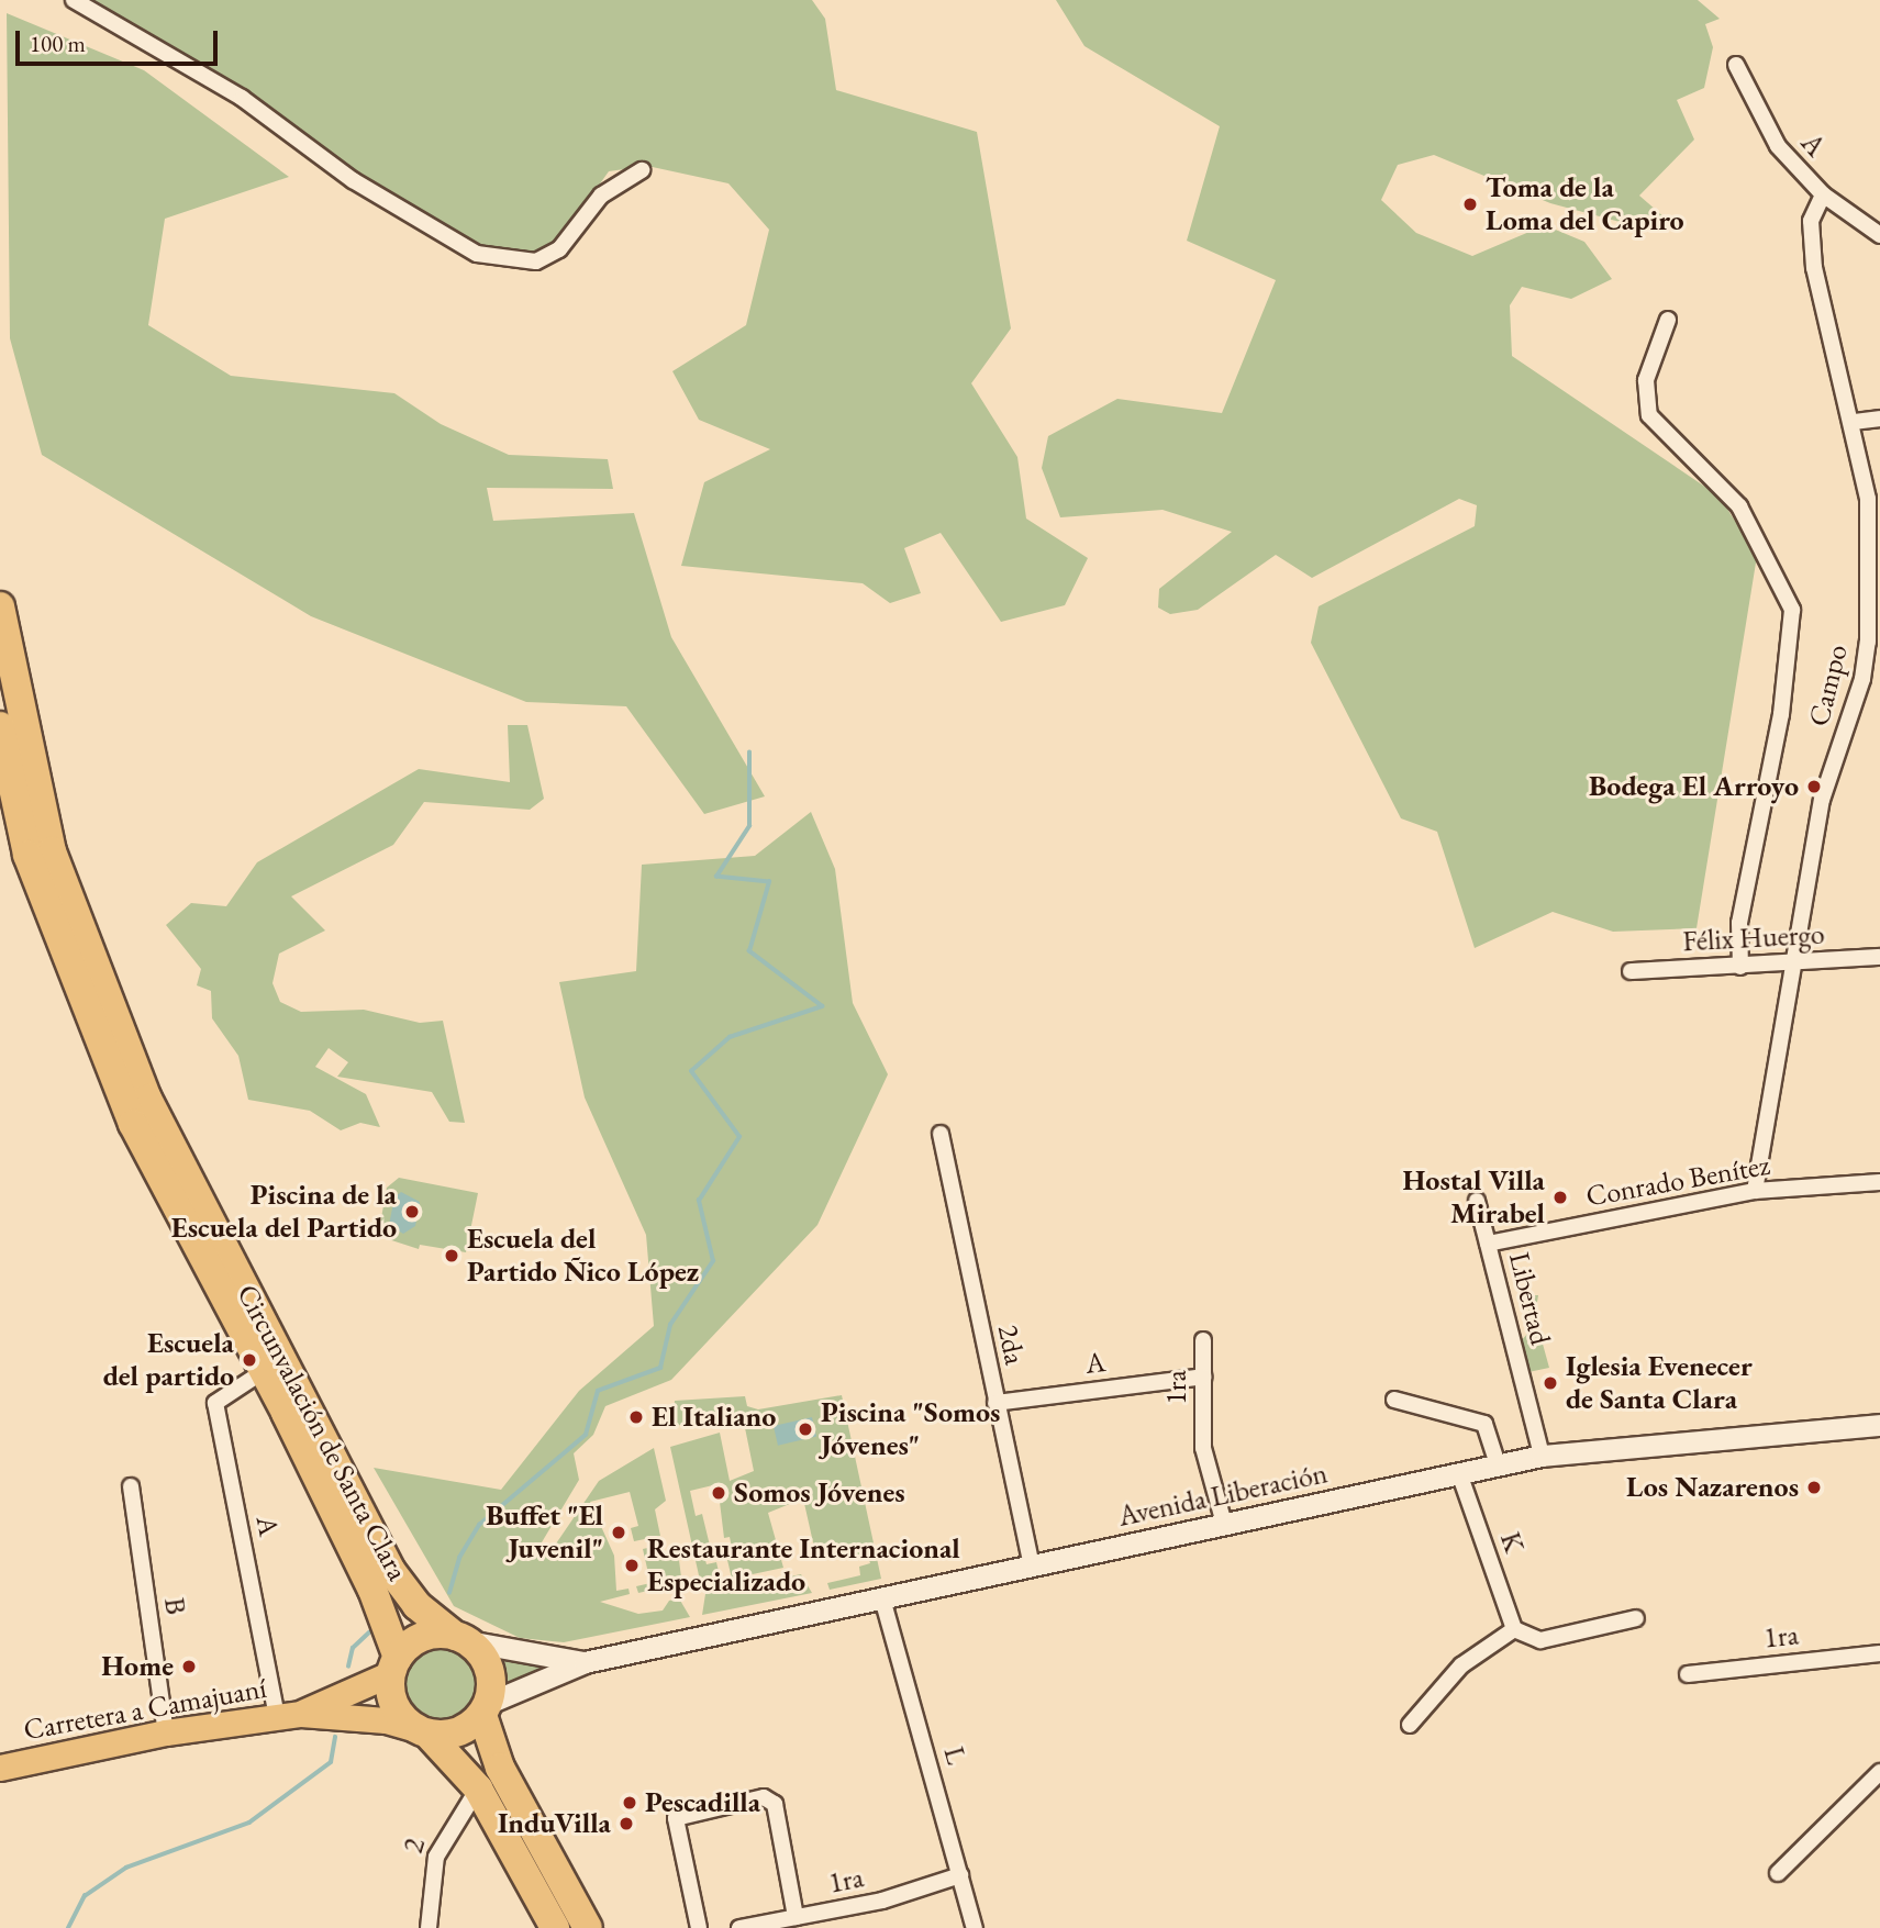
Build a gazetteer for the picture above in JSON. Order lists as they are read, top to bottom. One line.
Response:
{"streets":{"highway":["Circunvalación de Santa Clara"],"main road":["Avenida Liberación","Carretera a Camajuaní"],"street":["A","Campo","Félix Huergo","Conrado Benítez","Libertad","2da","1ra","K","B","L","2"]},"crossings":[["A","Campo"],["A","2da"],["A","1ra"],["A","Circunvalación de Santa Clara"],["A","Carretera a Camajuaní"],["Campo","Félix Huergo"],["Campo","Conrado Benítez"],["Conrado Benítez","Libertad"],["Libertad","Avenida Liberación"],["2da","Avenida Liberación"],["1ra","Avenida Liberación"],["1ra","L"],["Circunvalación de Santa Clara","Avenida Liberación"],["Circunvalación de Santa Clara","Carretera a Camajuaní"],["Avenida Liberación","K"],["Avenida Liberación","Carretera a Camajuaní"],["Avenida Liberación","L"],["B","Carretera a Camajuaní"]],"places":["Toma de la Loma del Capiro","Bodega El Arroyo","Hostal Villa Mirabel","Piscina de la Escuela del Partido","Escuela del Partido Ñico López","Escuela del partido","Iglesia Evenecer de Santa Clara","El Italiano","Piscina \"Somos Jóvenes\"","Los Nazarenos","Somos Jóvenes","Buffet \"El Juvenil\"","Restaurante Internacional Especializado","Home","Pescadilla","InduVilla"],"scale_bar":"100 m"}
